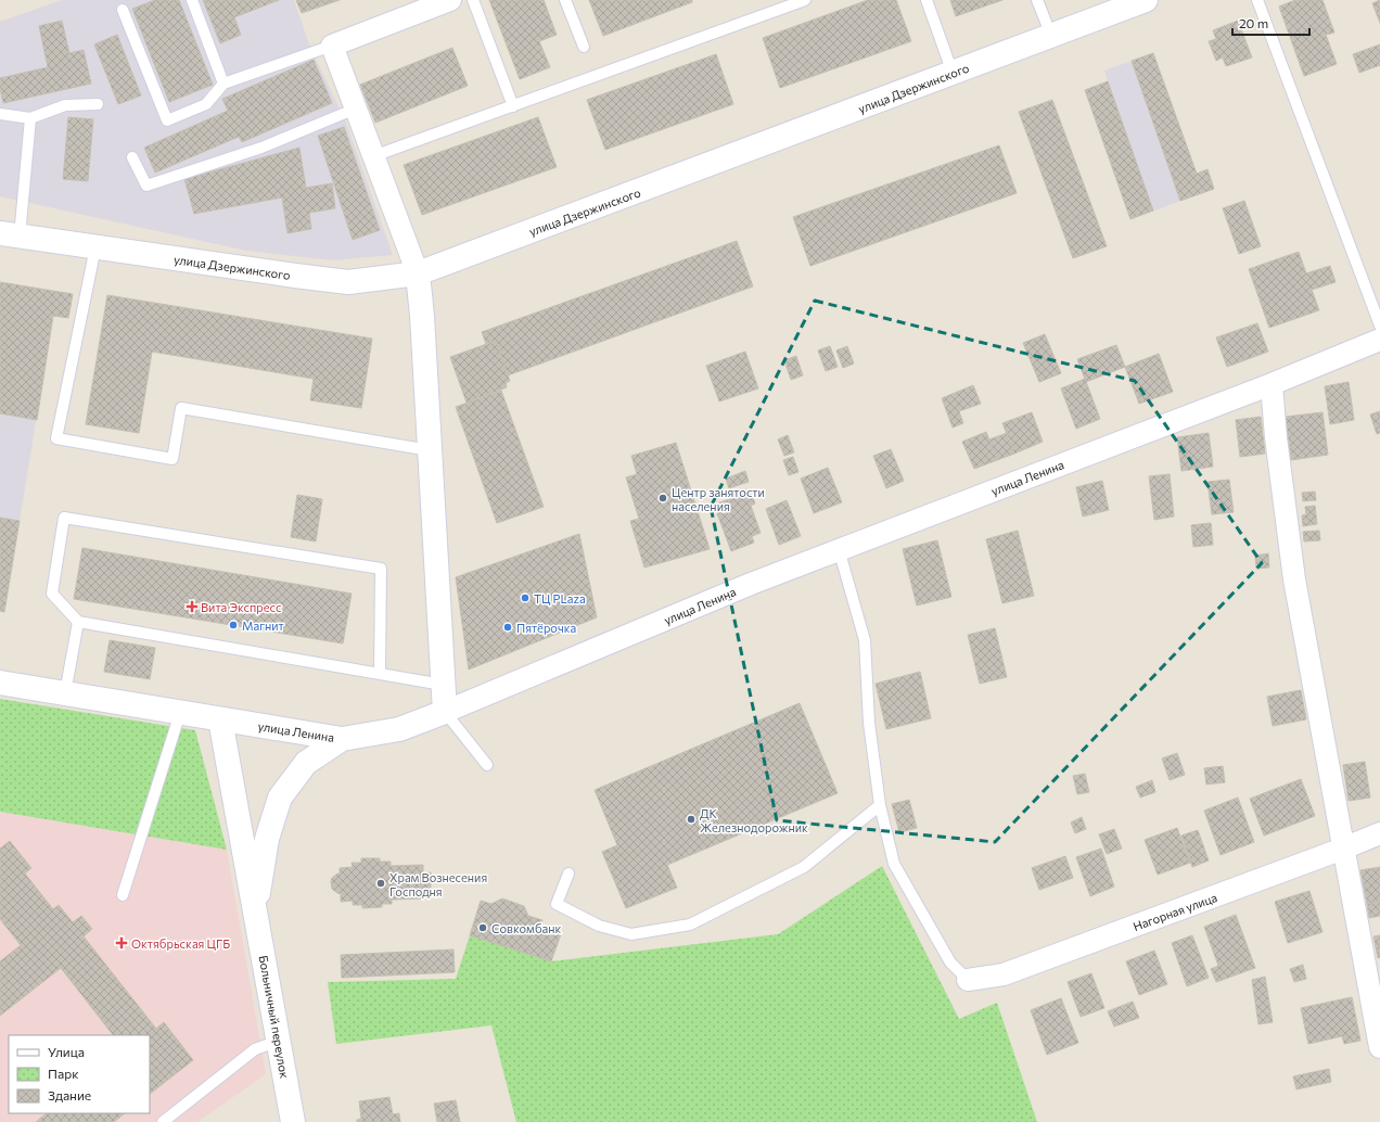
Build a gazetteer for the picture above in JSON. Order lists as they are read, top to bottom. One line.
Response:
{"streets":{"street":["улица Дзержинского","улица Ленина","Нагорная улица","Больничный переулок"]},"crossings":[["улица Ленина","Больничный переулок"]],"places":{"other":["Центр занятости населения","ТЦ PLaza","Магнит","Пятёрочка","ДК Железнодорожник","Храм Вознесения Господня","Совкомбанк"],"health":["Вита Экспресс","Октябрьская ЦГБ"]},"legend":["Улица","Парк","Здание"],"scale_bar":"20 m"}
